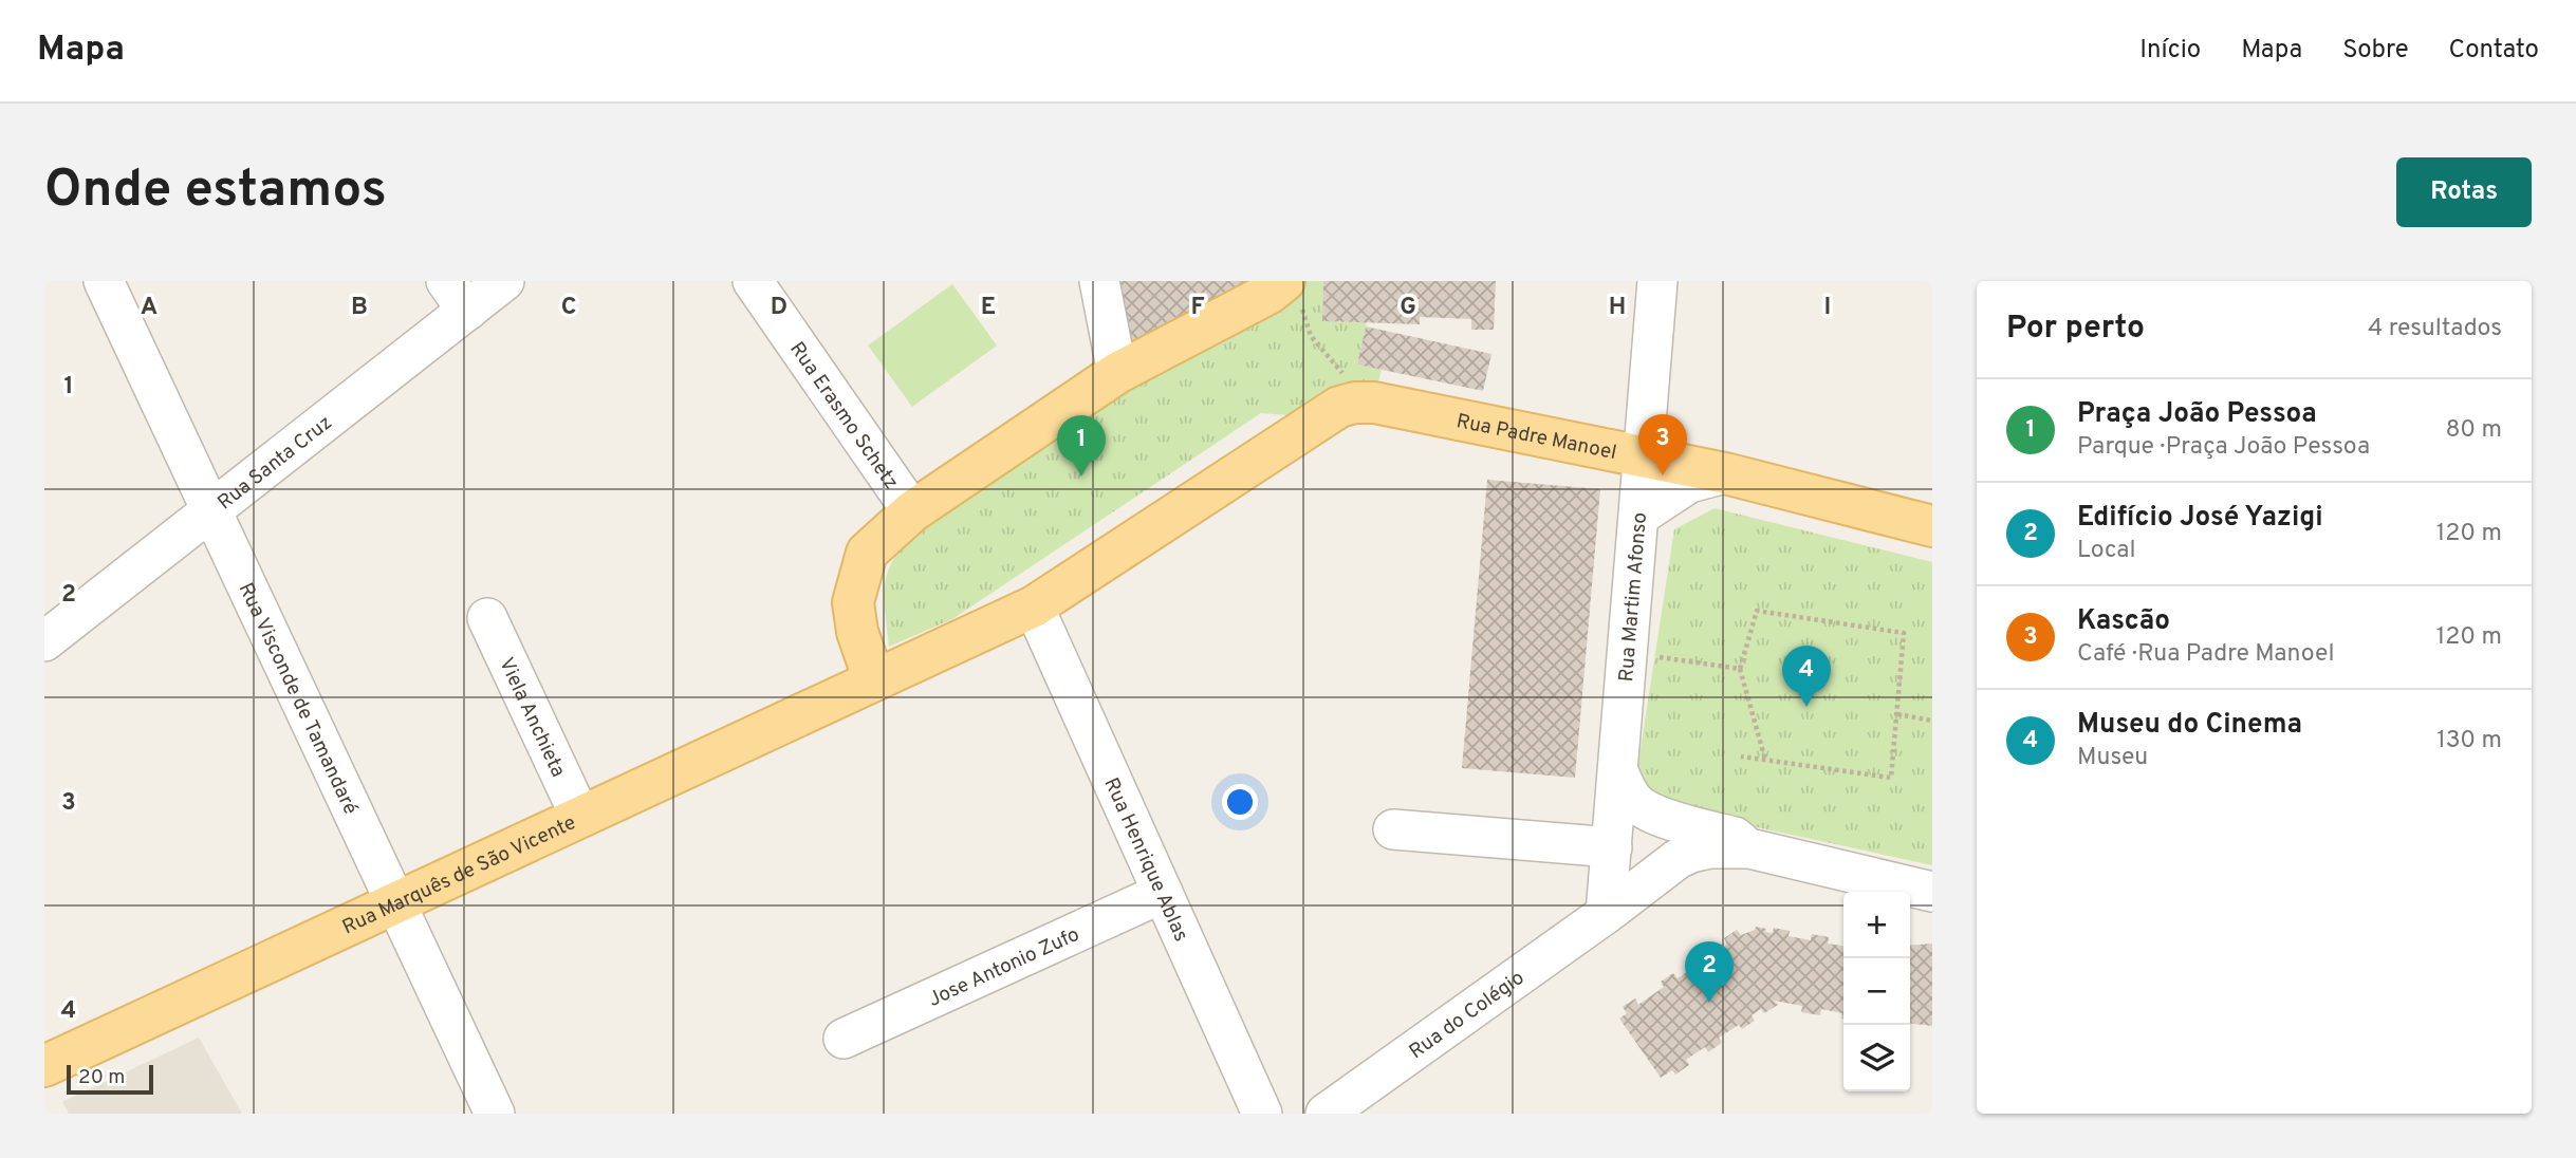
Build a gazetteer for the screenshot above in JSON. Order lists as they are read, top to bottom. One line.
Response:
{"streets":{"main road":["Rua Padre Manoel","Rua Marquês de São Vicente"],"street":["Rua Erasmo Schetz","Rua Santa Cruz","Rua Martim Afonso","Rua Visconde de Tamandaré","Viela Anchieta","Rua Henrique Ablas","Jose Antonio Zufo","Rua do Colégio"]},"crossings":[["Rua Padre Manoel","Rua Martim Afonso"],["Rua Padre Manoel","Rua Marquês de São Vicente"],["Rua Santa Cruz","Rua Visconde de Tamandaré"],["Rua Martim Afonso","Rua do Colégio"],["Rua Visconde de Tamandaré","Rua Marquês de São Vicente"],["Viela Anchieta","Rua Marquês de São Vicente"],["Rua Henrique Ablas","Rua Marquês de São Vicente"],["Rua Henrique Ablas","Jose Antonio Zufo"]],"scale_bar":"20 m","page":{"header":"Mapa","nav":["Início","Mapa","Sobre","Contato"],"buttons":"Rotas","title":"Onde estamos","heading":["Por perto","4 resultados"],"list":[{"mark":"1","name":"Praça João Pessoa","note":"Parque · Praça João Pessoa","value":"80 m"},{"mark":"2","name":"Edifício José Yazigi","note":"Local","value":"120 m"},{"mark":"3","name":"Kascão","note":"Café · Rua Padre Manoel","value":"120 m"},{"mark":"4","name":"Museu do Cinema","note":"Museu","value":"130 m"}],"pins":["3","1","4","2"],"map_buttons":["+","−"],"scale":"20 m"},"grid":{"columns":["A","B","C","D","E","F","G","H","I"],"rows":["1","2","3","4"]}}
